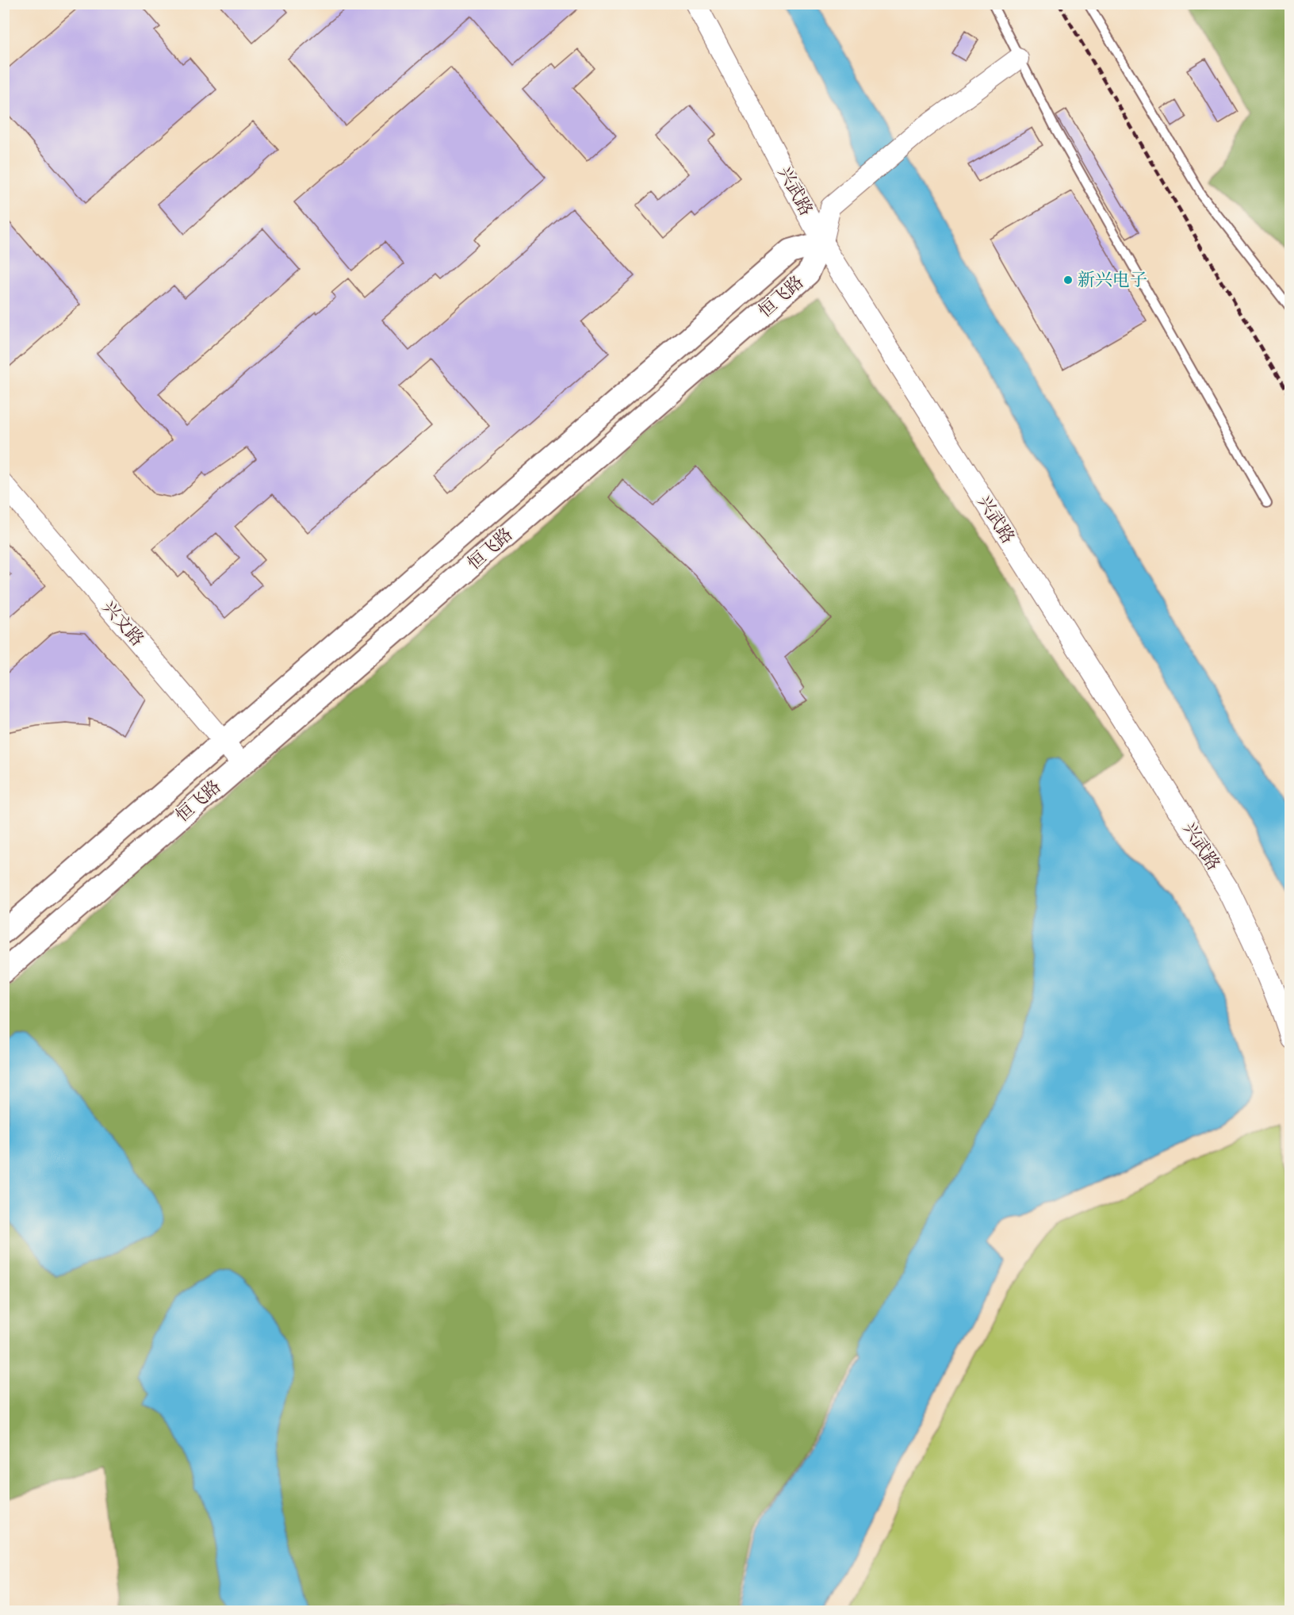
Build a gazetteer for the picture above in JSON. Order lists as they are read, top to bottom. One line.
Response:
{"streets":{"main road":["恒飞路"],"street":["兴武路","兴文路"]},"crossings":[["兴武路","恒飞路"],["恒飞路","兴文路"]],"places":["新兴电子"]}
